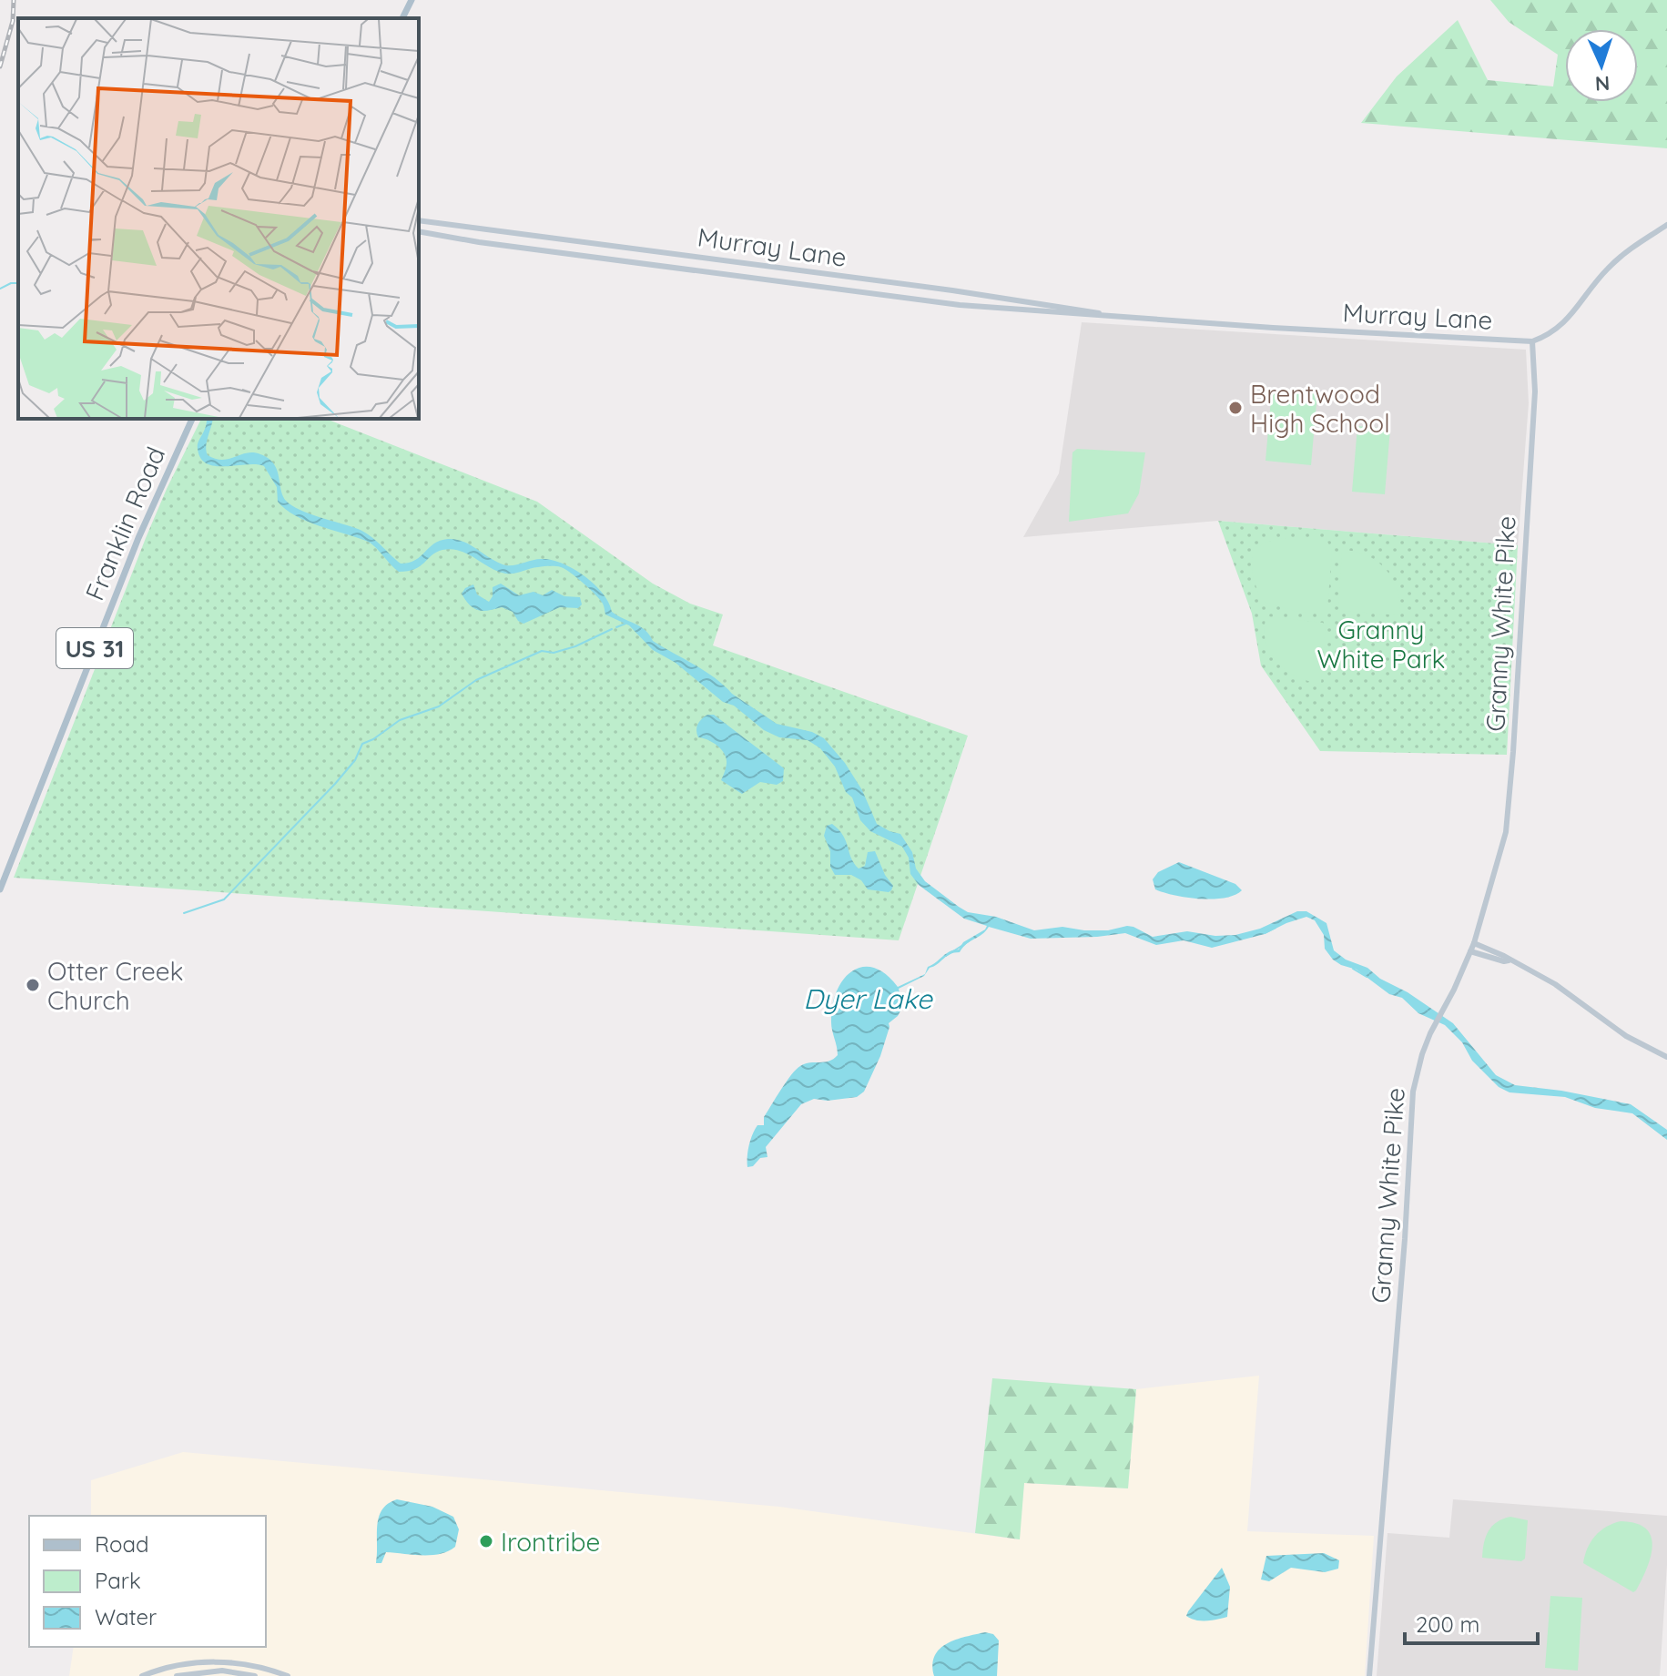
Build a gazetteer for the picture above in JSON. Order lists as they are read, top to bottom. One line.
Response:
{"streets":{"main road":["Murray Lane","Franklin Road","Granny White Pike","US 31"]},"crossings":[["Murray Lane","Granny White Pike"]],"water":["Dyer Lake"],"parks":["Granny White Park"],"places":["Brentwood High School","Otter Creek Church","Irontribe"],"legend":["Road","Park","Water"],"scale_bar":"200 m","north":"bottom"}
